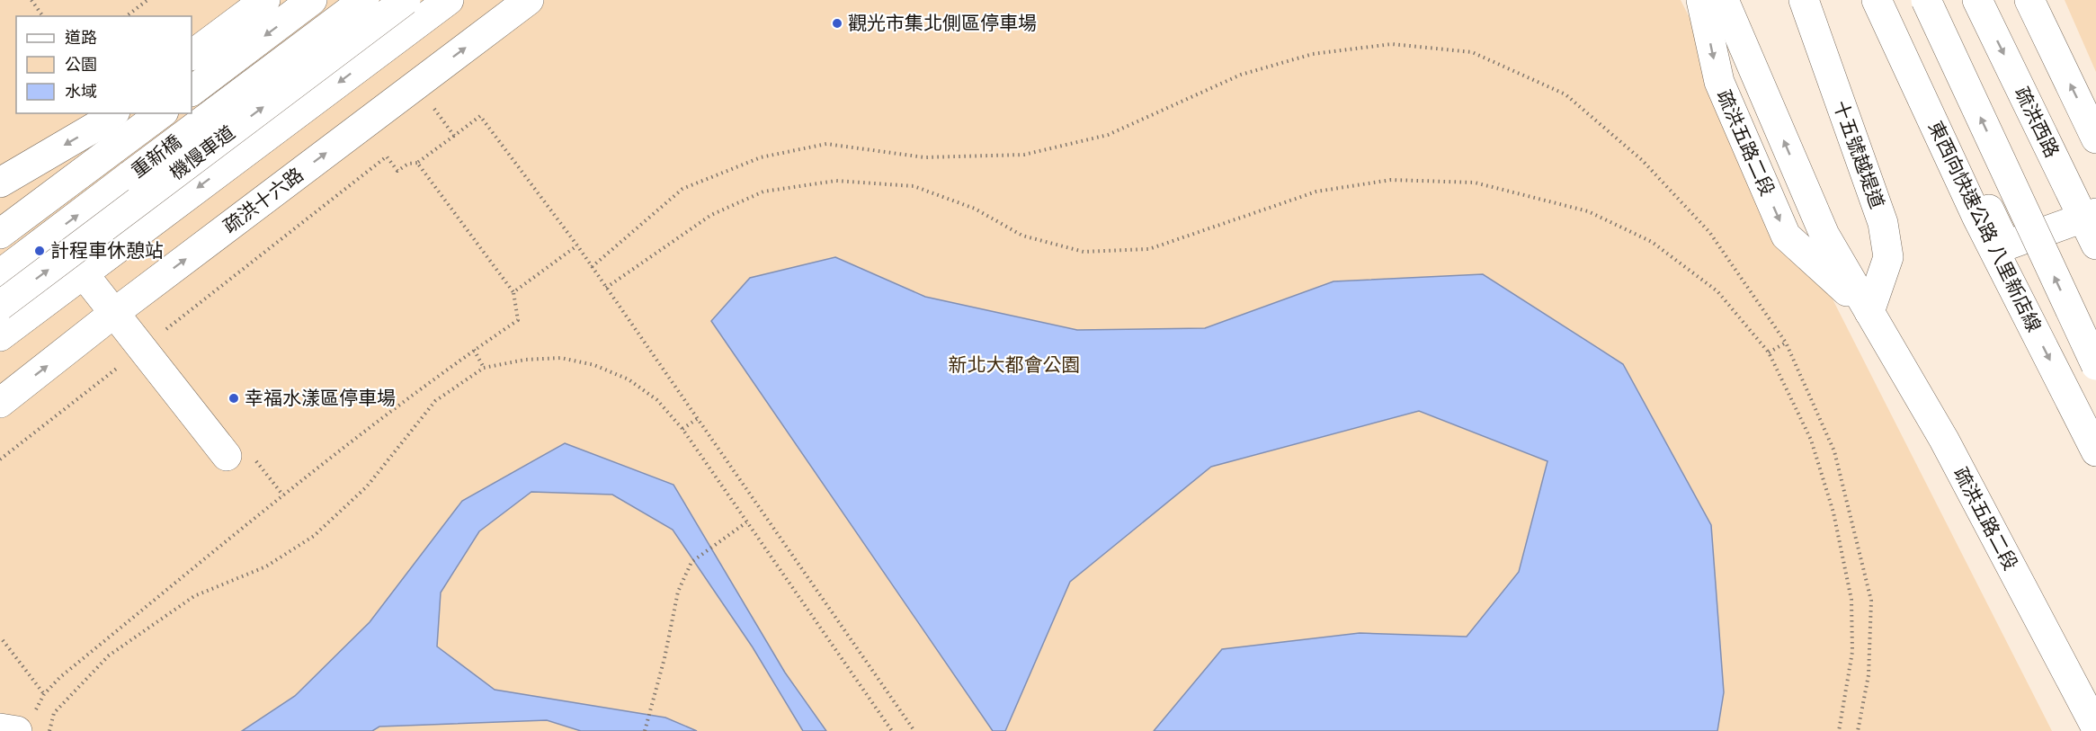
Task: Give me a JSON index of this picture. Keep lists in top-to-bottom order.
{
  "streets": {
    "main road": [
      "疏洪西路",
      "疏洪五路二段",
      "機慢車道",
      "十五號越堤道",
      "重新橋",
      "疏洪十六路",
      "東西向快速公路 八里新店線"
    ]
  },
  "crossings": [
    ["疏洪五路二段", "十五號越堤道"]
  ],
  "parks": ["新北大都會公園"],
  "places": ["觀光市集北側區停車場", "計程車休憩站", "幸福水漾區停車場"],
  "legend": ["道路", "公園", "水域"]
}
